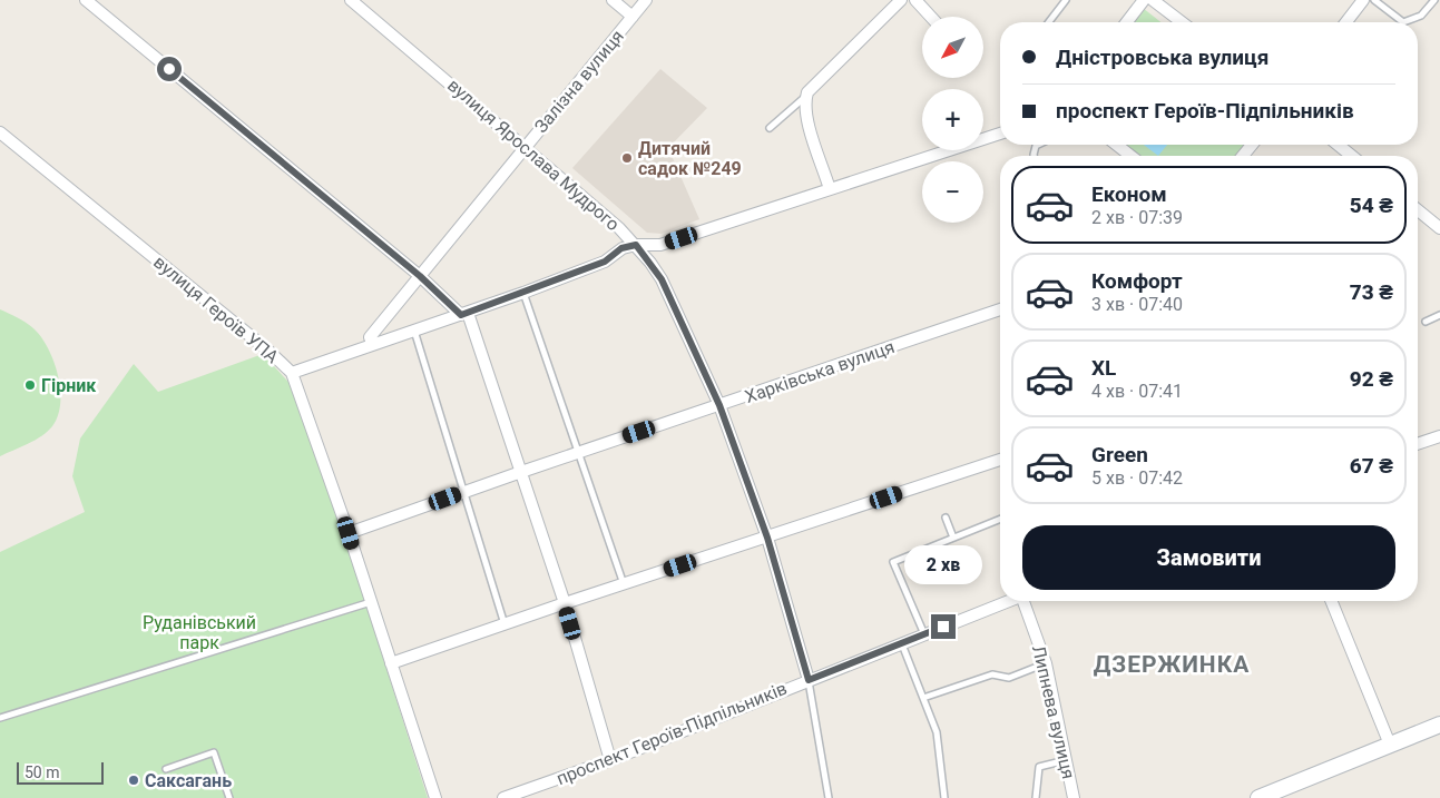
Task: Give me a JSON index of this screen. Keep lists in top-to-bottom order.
{
  "streets": {
    "street": [
      "Залізна вулиця",
      "вулиця Ярослава Мудрого",
      "вулиця Героїв УПА",
      "Харківська вулиця",
      "Липнева вулиця",
      "проспект Героїв-Підпільників"
    ]
  },
  "crossings": [
    ["Залізна вулиця", "вулиця Ярослава Мудрого"],
    ["вулиця Ярослава Мудрого", "Харківська вулиця"],
    ["вулиця Ярослава Мудрого", "проспект Героїв-Підпільників"],
    ["вулиця Героїв УПА", "Харківська вулиця"]
  ],
  "districts": ["ДЗЕРЖИНКА"],
  "parks": ["Руданівський парк"],
  "places": ["Дитячий садок №249", "Гірник", "Саксагань"],
  "scale_bar": "50 m",
  "north": "bottom left",
  "page": {
    "map_buttons": ["+", "−"],
    "banner": ["Дністровська вулиця", "проспект Героїв-Підпільників"],
    "list": [
      {
        "name": "Економ",
        "note": "2 хв · 07:39",
        "value": "54 ₴"
      },
      {
        "name": "Комфорт",
        "note": "3 хв · 07:40",
        "value": "73 ₴"
      },
      {
        "name": "XL",
        "note": "4 хв · 07:41",
        "value": "92 ₴"
      },
      {
        "name": "Green",
        "note": "5 хв · 07:42",
        "value": "67 ₴"
      }
    ],
    "buttons": "Замовити",
    "bubble": "2 хв",
    "scale": "50 m"
  }
}
